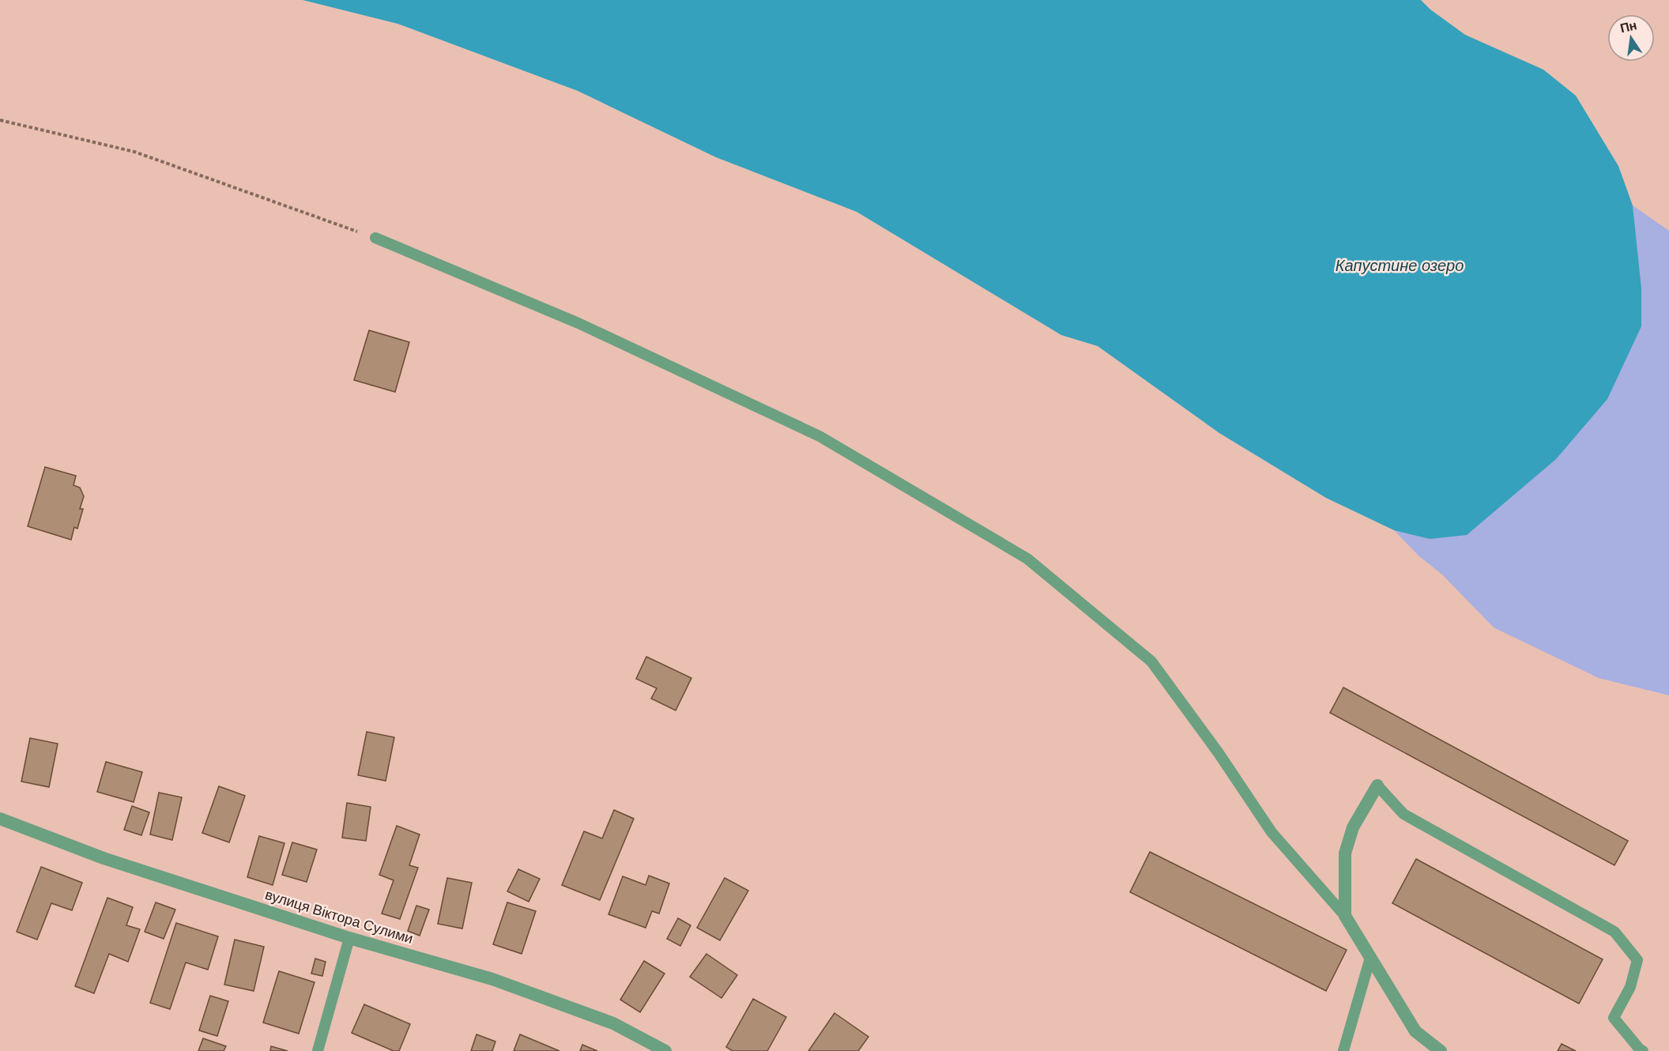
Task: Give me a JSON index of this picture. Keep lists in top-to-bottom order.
{
  "streets": {
    "street": ["вулиця Віктора Сулими"]
  },
  "water": ["Капустине озеро"],
  "north": "top"
}
